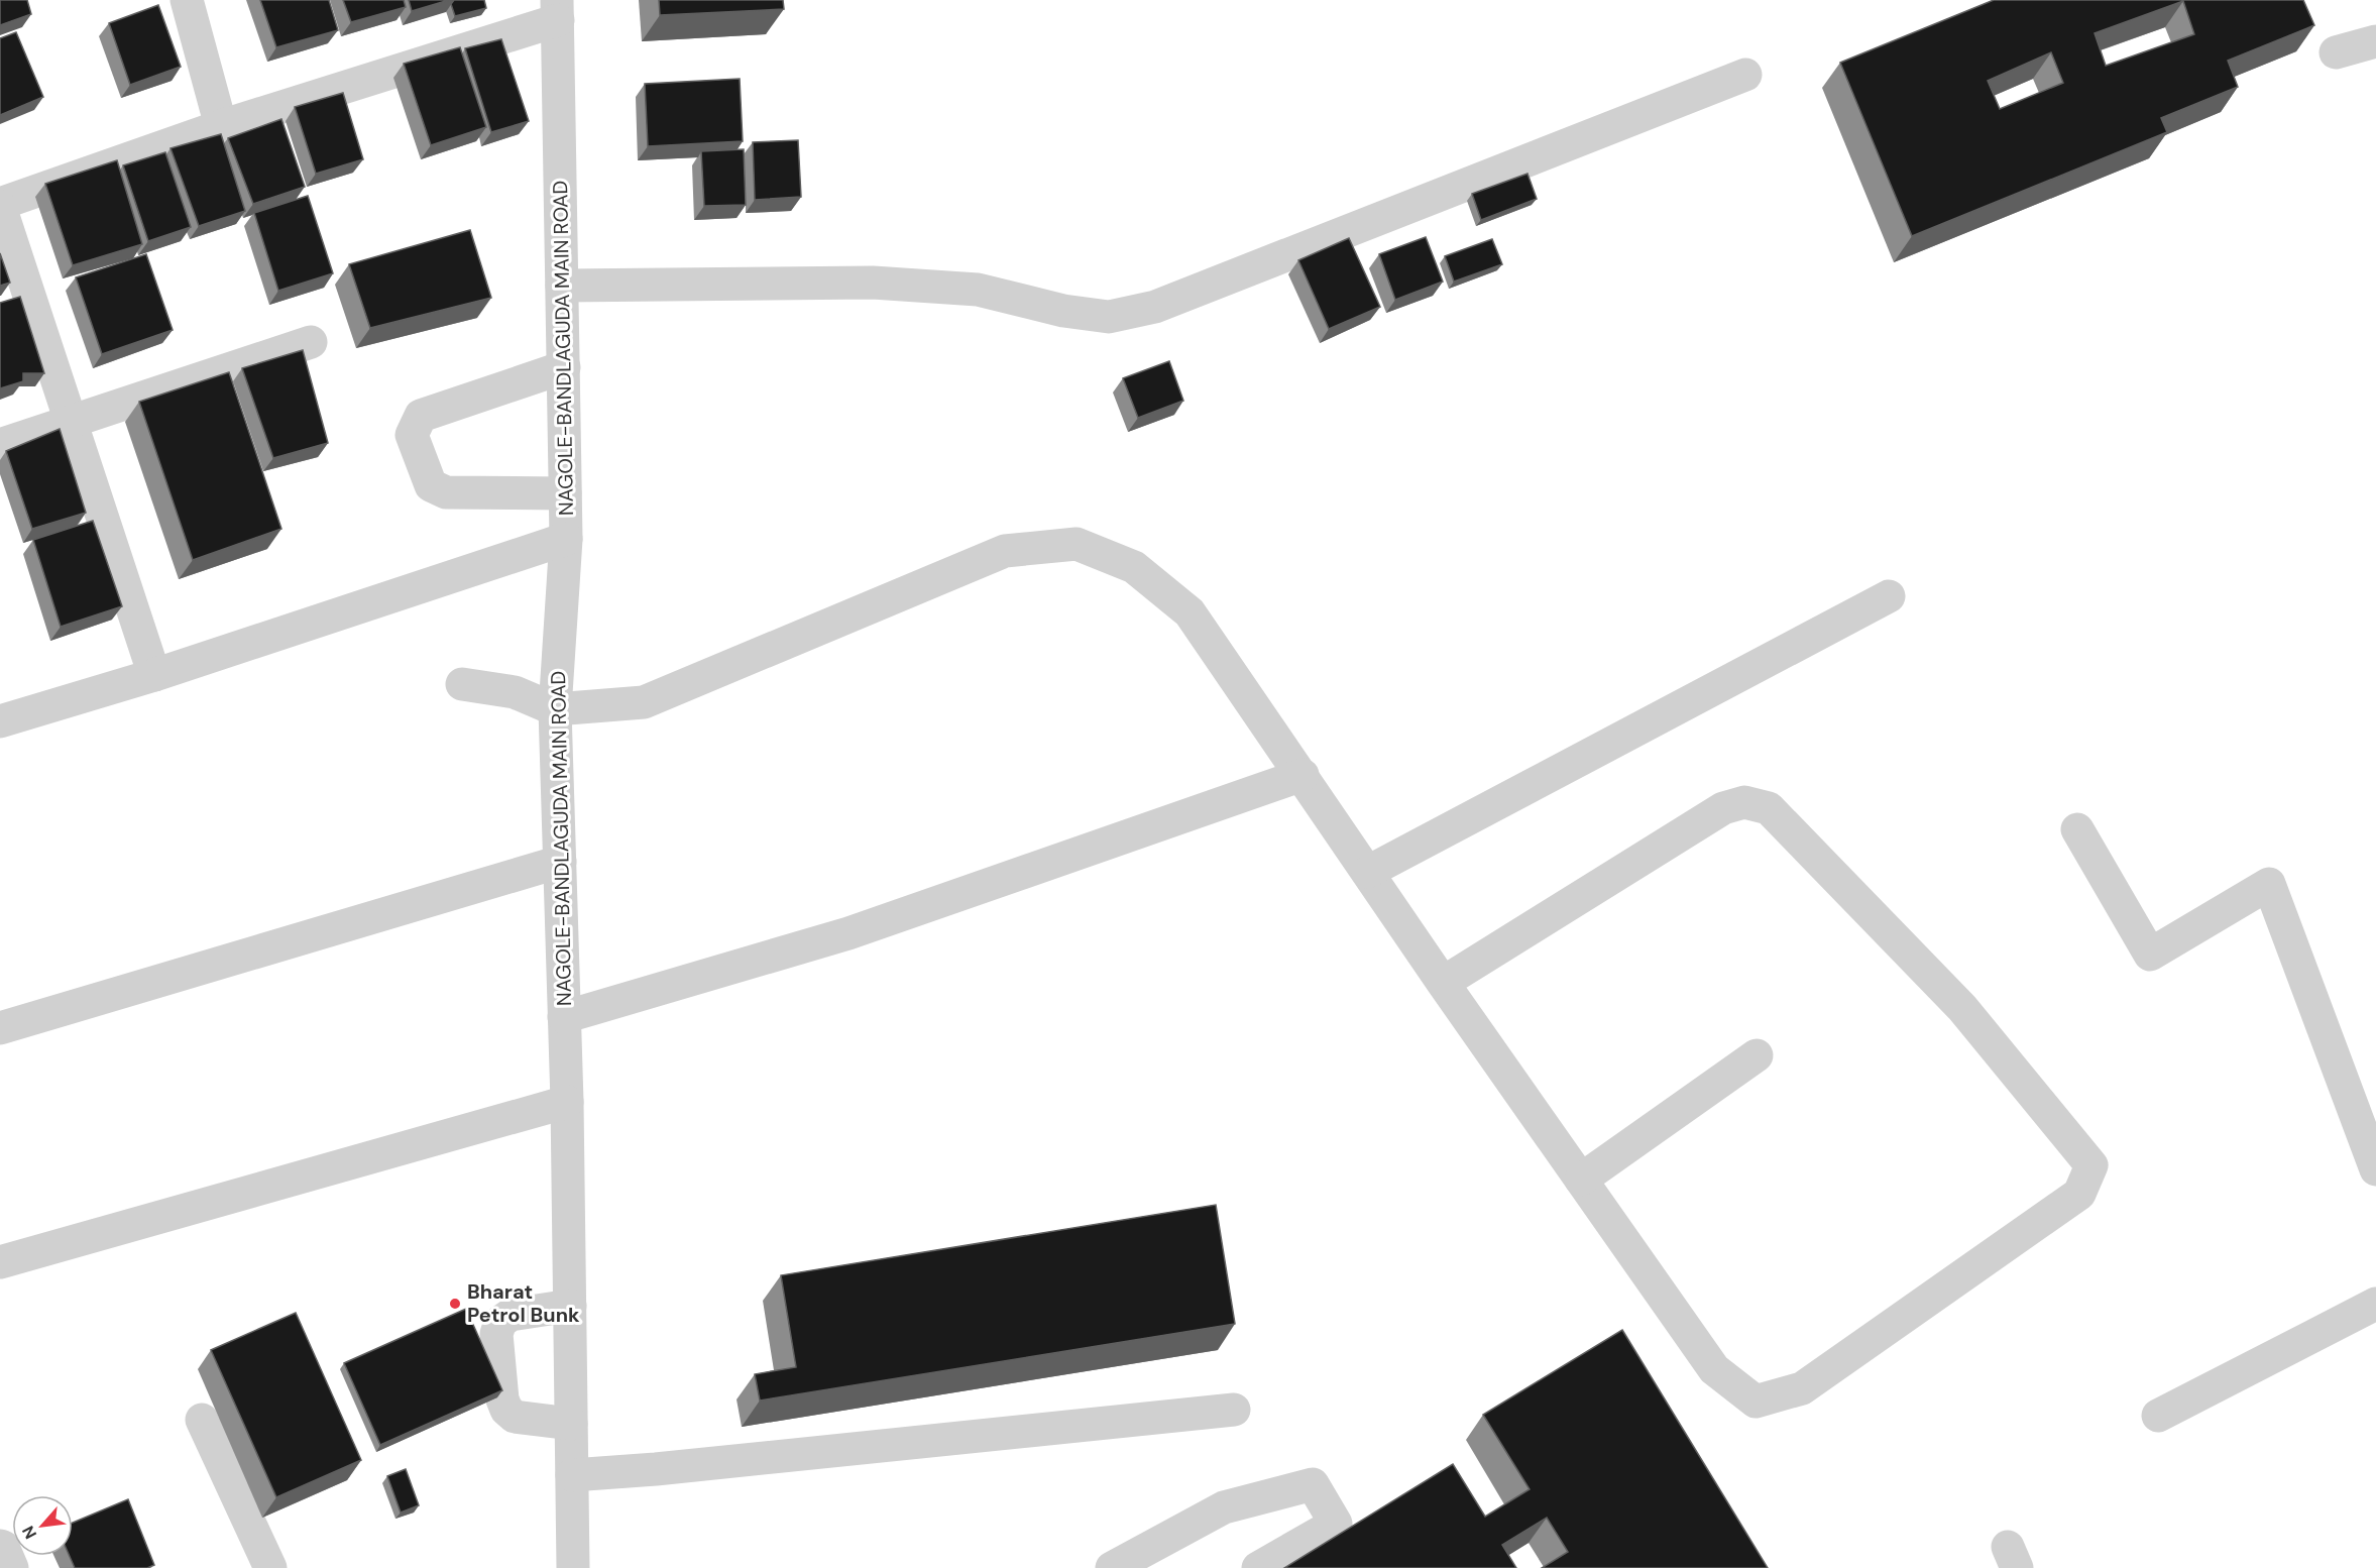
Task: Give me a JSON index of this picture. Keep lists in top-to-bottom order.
{
  "streets": {
    "street": ["NAGOLE-BANDLAGUDA MAIN ROAD"]
  },
  "places": ["Bharat Petrol Bunk"],
  "north": "bottom left"
}
